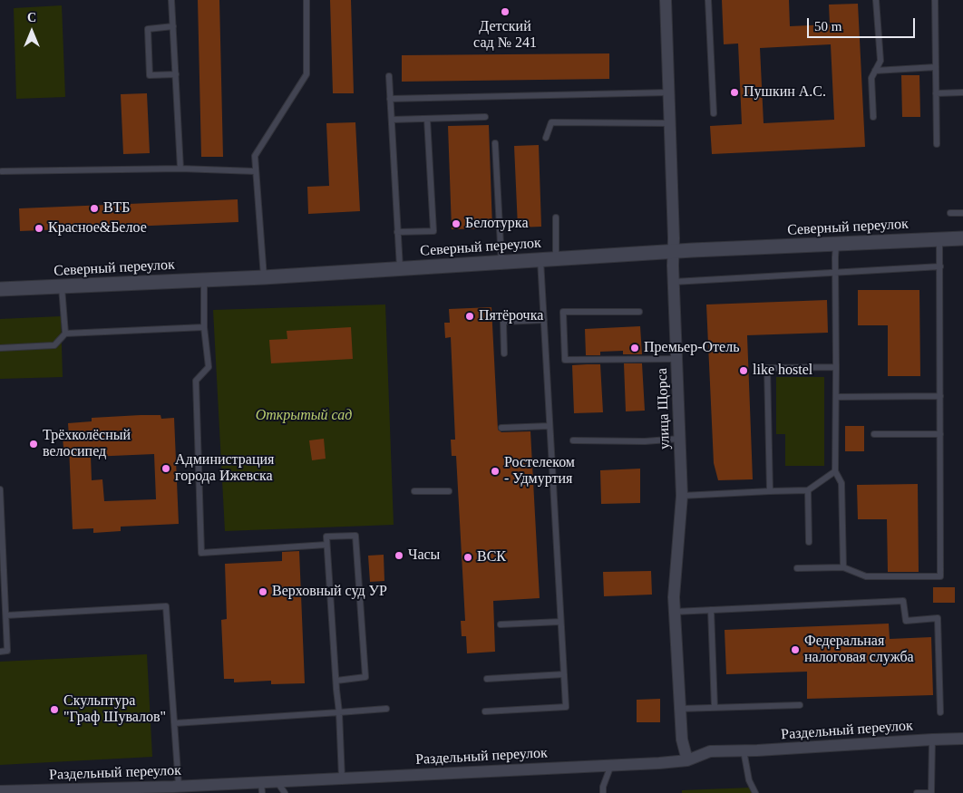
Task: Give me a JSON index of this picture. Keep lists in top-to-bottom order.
{
  "streets": {
    "street": ["Северный переулок", "улица Щорса", "Раздельный переулок"]
  },
  "crossings": [
    ["Северный переулок", "улица Щорса"],
    ["улица Щорса", "Раздельный переулок"]
  ],
  "parks": ["Открытый сад"],
  "places": [
    "Детский сад № 241",
    "Пушкин А.С.",
    "ВТБ",
    "Белотурка",
    "Красное&Белое",
    "Пятёрочка",
    "Премьер-Отель",
    "like hostel",
    "Трёхколёсный велосипед",
    "Администрация города Ижевска",
    "Ростелеком - Удмуртия",
    "Часы",
    "ВСК",
    "Верховный суд УР",
    "Федеральная налоговая служба",
    "Скульптура \"Граф Шувалов\""
  ],
  "scale_bar": "50 m",
  "north": "top"
}
